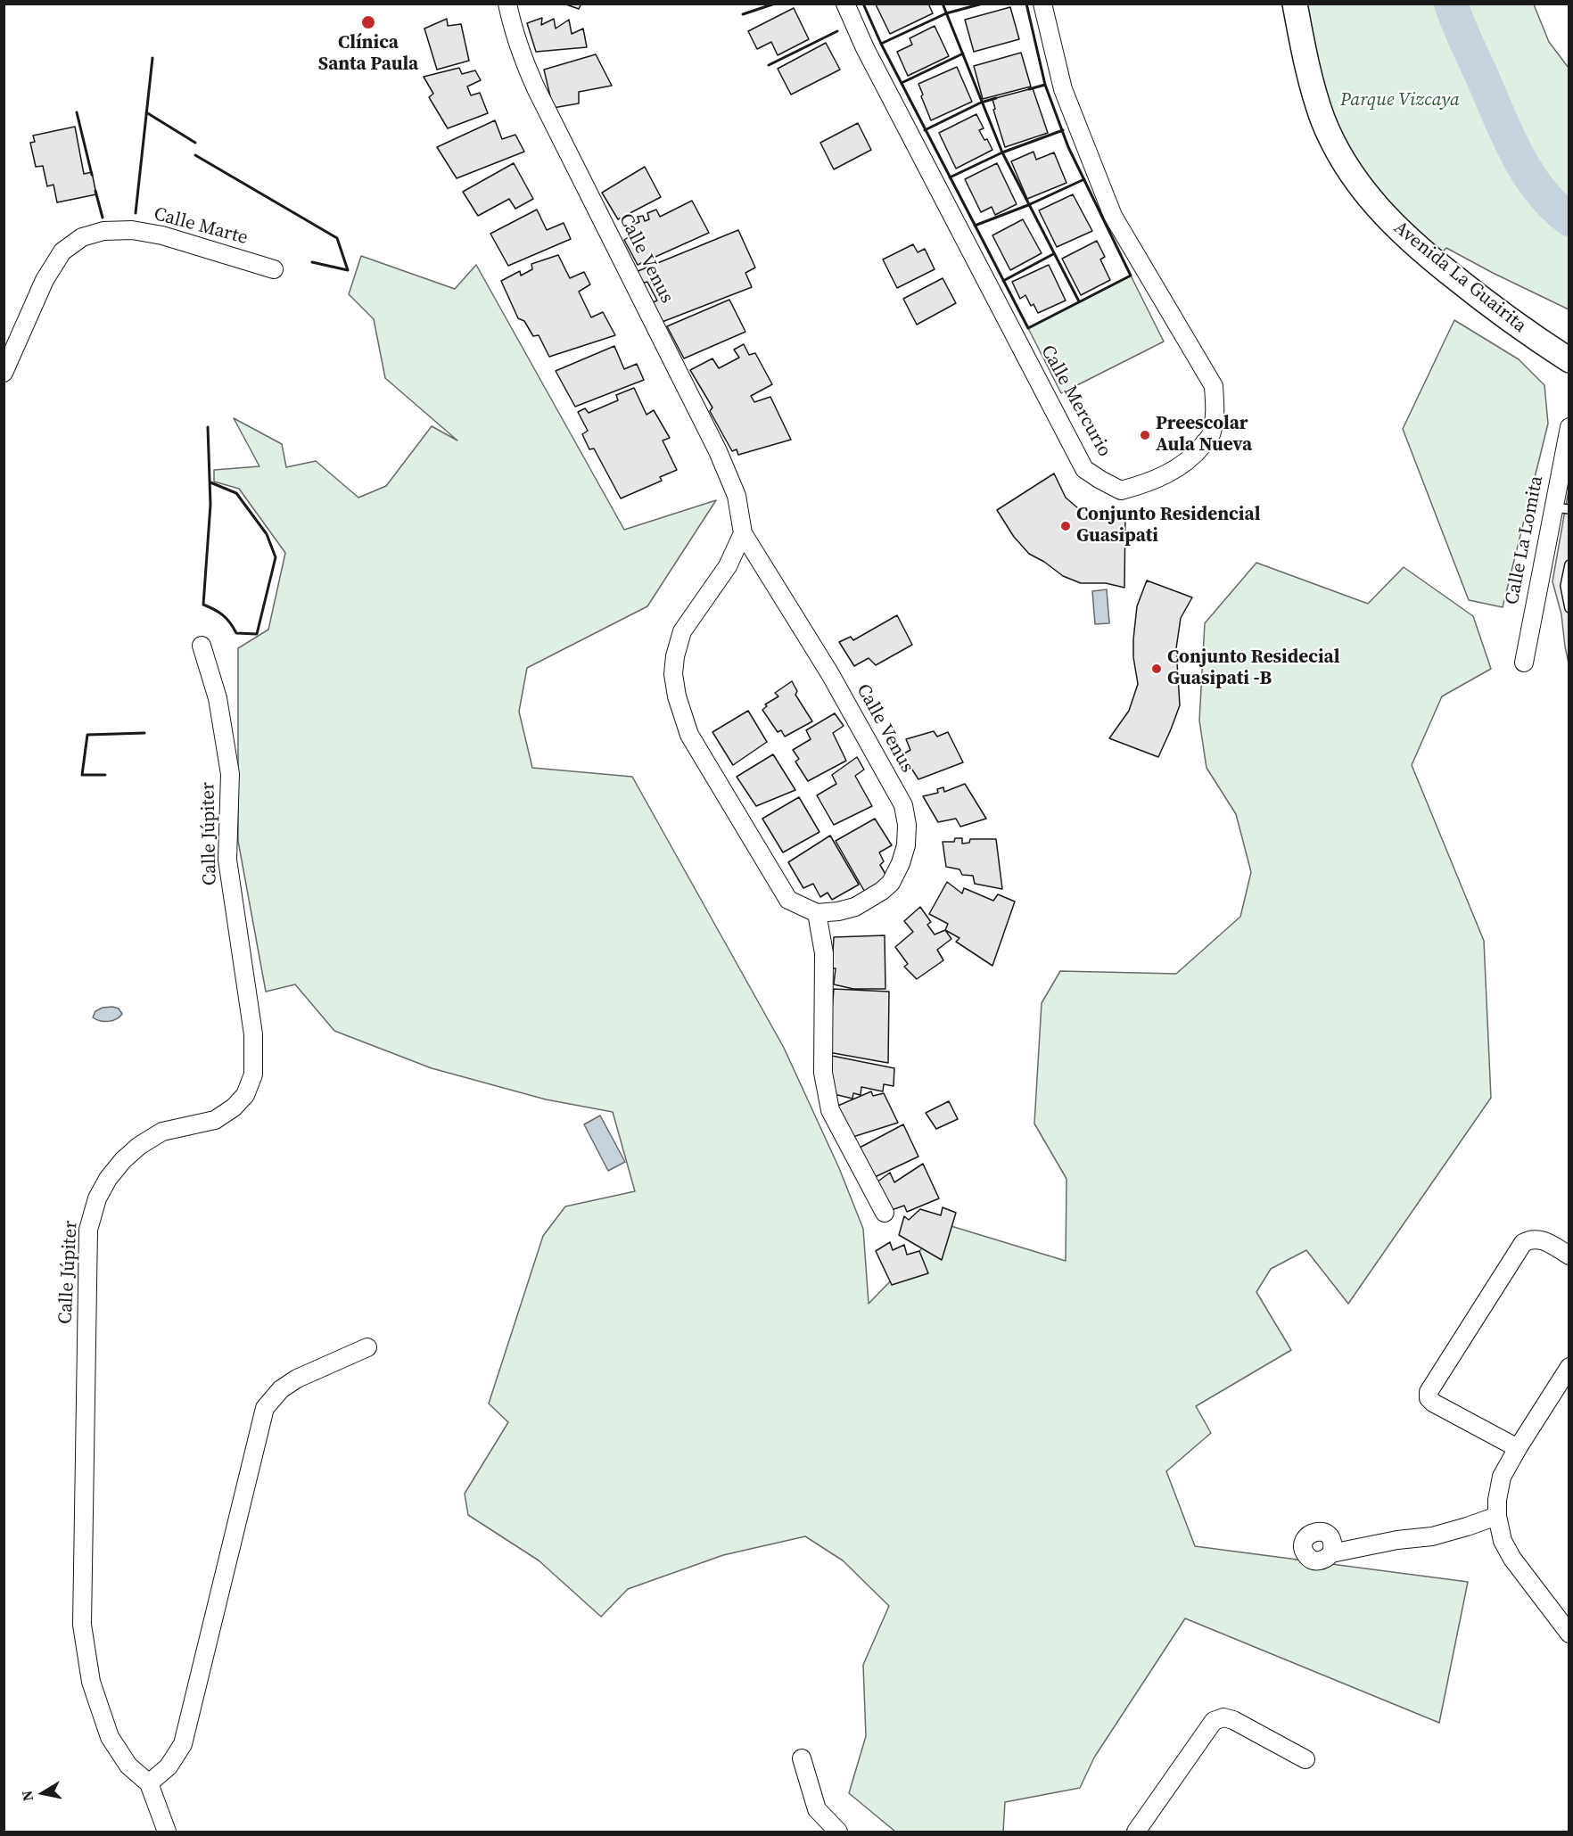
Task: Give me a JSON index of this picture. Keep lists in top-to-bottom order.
{
  "streets": {
    "street": [
      "Calle Marte",
      "Calle Venus",
      "Avenida La Guairita",
      "Calle Mercurio",
      "Calle La Lomita",
      "Calle Júpiter"
    ]
  },
  "parks": ["Parque Vizcaya"],
  "places": [
    "Clínica Santa Paula",
    "Preescolar Aula Nueva",
    "Conjunto Residencial Guasipati",
    "Conjunto Residecial Guasipati -B"
  ],
  "north": "left"
}
